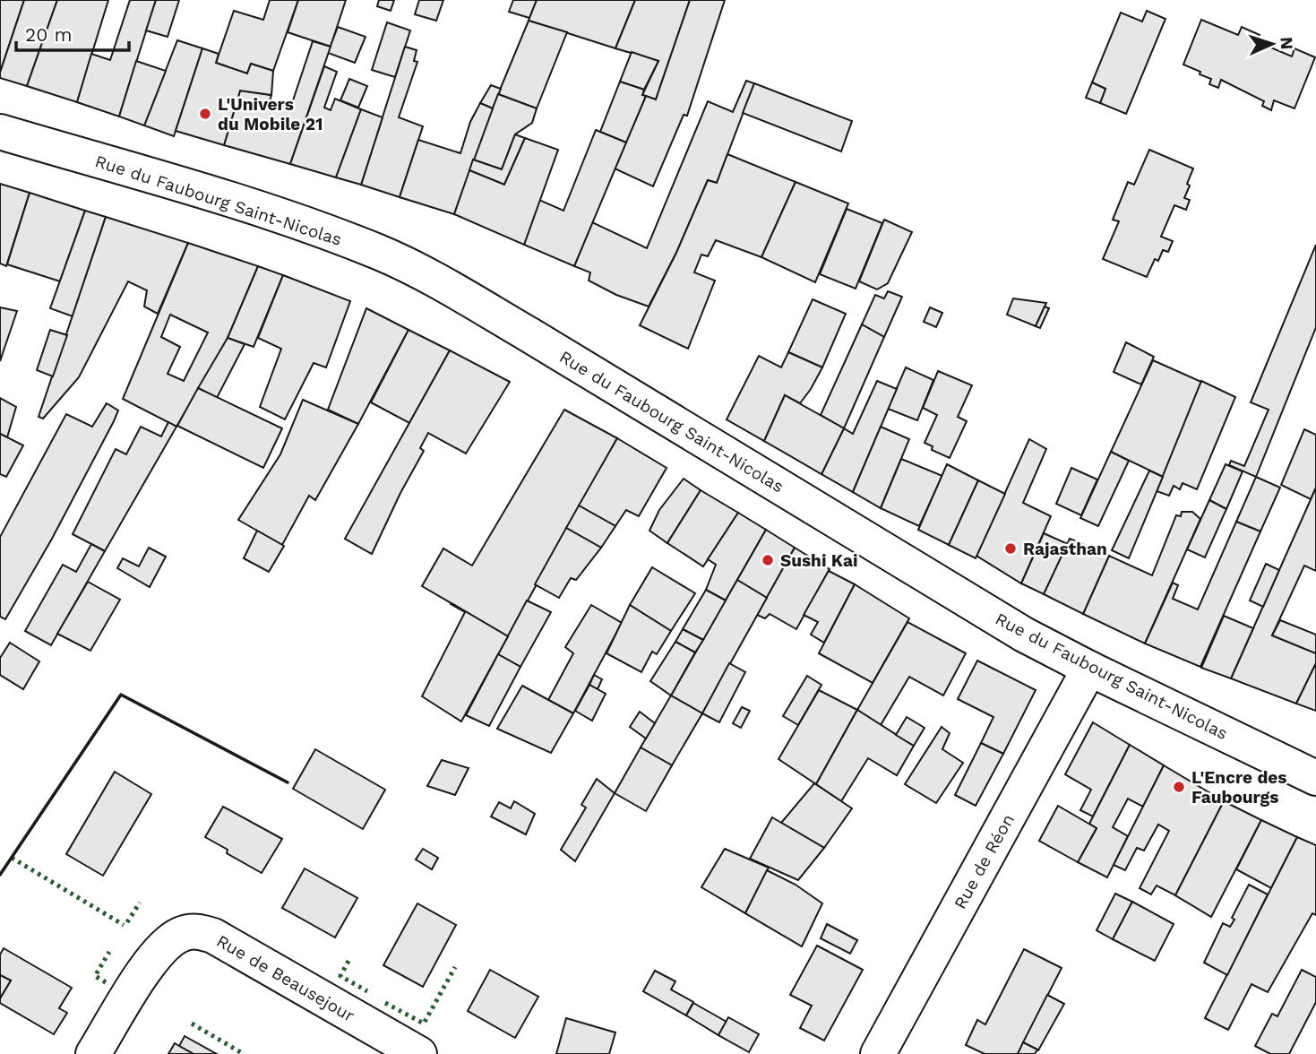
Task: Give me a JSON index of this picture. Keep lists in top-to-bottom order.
{
  "streets": {
    "main road": ["Rue du Faubourg Saint-Nicolas", "Rue de Réon", "Rue de Beausejour"]
  },
  "crossings": [
    ["Rue du Faubourg Saint-Nicolas", "Rue de Réon"]
  ],
  "places": [
    "L'Univers du Mobile 21",
    "Rajasthan",
    "Sushi Kai",
    "L'Encre des Faubourgs"
  ],
  "scale_bar": "20 m",
  "north": "right"
}
